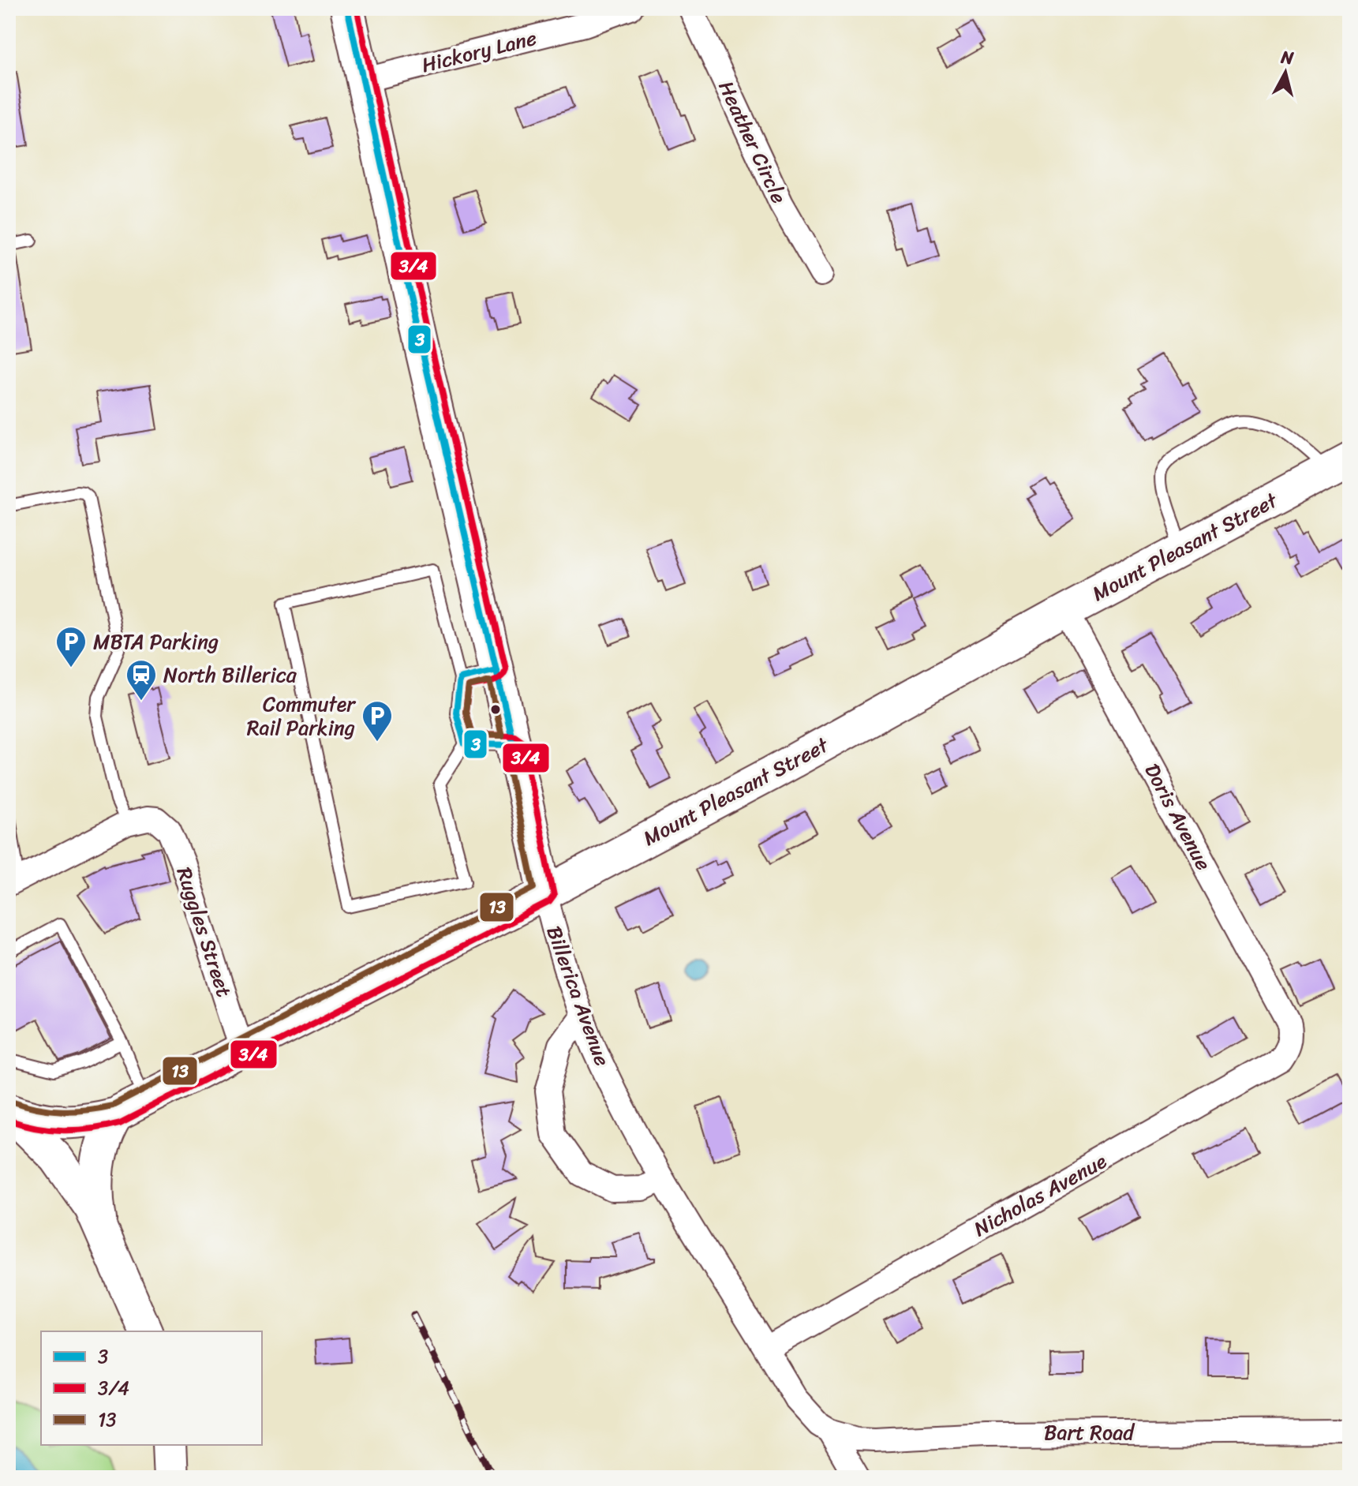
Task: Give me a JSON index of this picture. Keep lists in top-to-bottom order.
{
  "streets": {
    "main road": ["Mount Pleasant Street", "Billerica Avenue"],
    "street": [
      "Hickory Lane",
      "Heather Circle",
      "Doris Avenue",
      "Ruggles Street",
      "Nicholas Avenue",
      "Bart Road"
    ]
  },
  "crossings": [
    ["Hickory Lane", "Billerica Avenue"],
    ["Mount Pleasant Street", "Doris Avenue"],
    ["Mount Pleasant Street", "Ruggles Street"],
    ["Mount Pleasant Street", "Billerica Avenue"],
    ["Doris Avenue", "Nicholas Avenue"],
    ["Billerica Avenue", "Nicholas Avenue"],
    ["Billerica Avenue", "Bart Road"]
  ],
  "places": {
    "parking": ["MBTA Parking", "Commuter Rail Parking"],
    "station": ["North Billerica"]
  },
  "lines": ["transit line 3", "transit line 3/4", "transit line 13"],
  "legend": ["3", "3/4", "13"],
  "north": "top"
}
